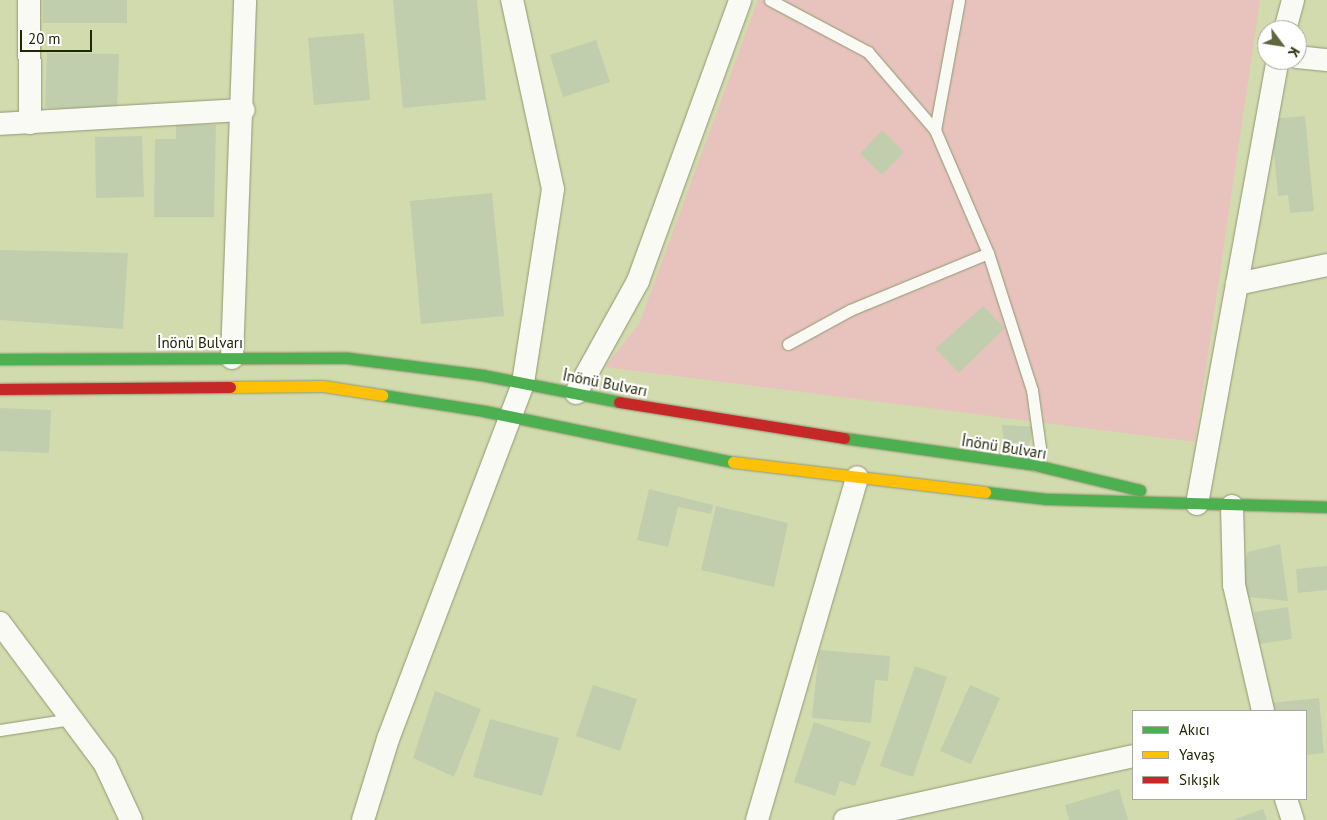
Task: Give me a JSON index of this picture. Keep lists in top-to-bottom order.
{
  "streets": {
    "main road": ["İnönü Bulvarı"]
  },
  "legend": ["Akıcı", "Yavaş", "Sıkışık"],
  "scale_bar": "20 m",
  "north": "bottom right"
}
